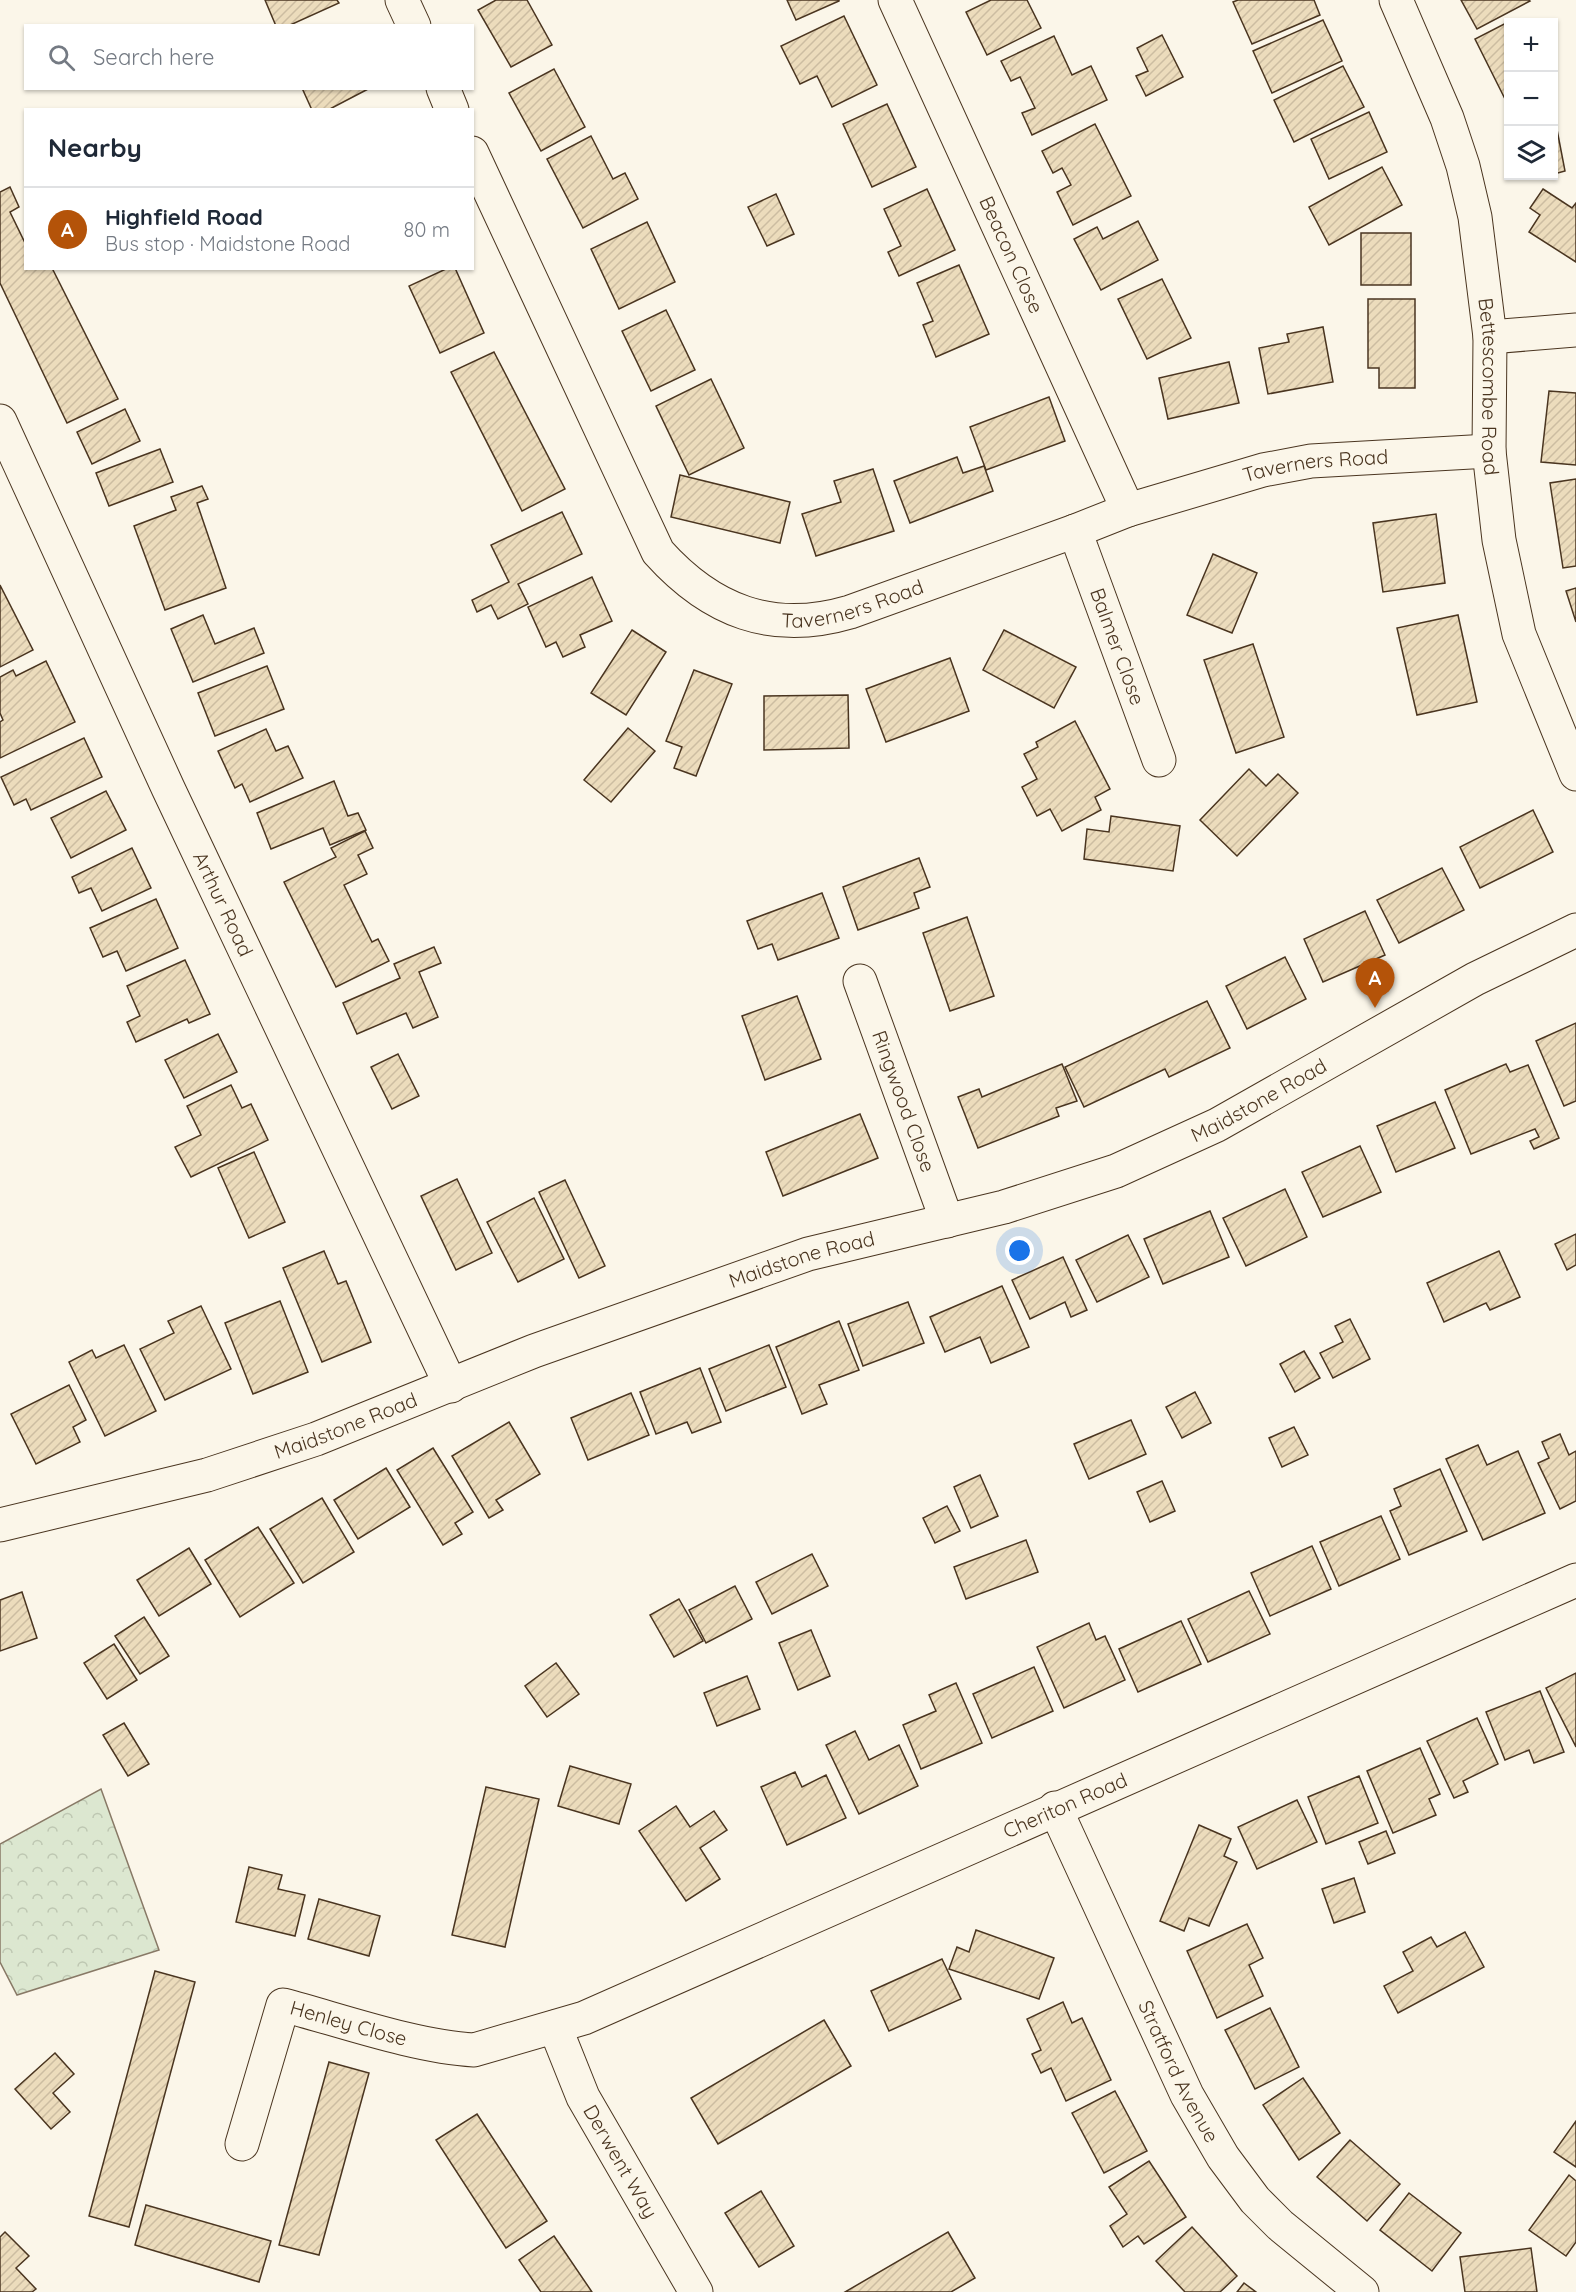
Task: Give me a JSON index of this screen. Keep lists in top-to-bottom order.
{
  "streets": {
    "street": [
      "Beacon Close",
      "Bettescombe Road",
      "Taverners Road",
      "Balmer Close",
      "Arthur Road",
      "Ringwood Close",
      "Maidstone Road",
      "Cheriton Road",
      "Henley Close",
      "Stratford Avenue",
      "Derwent Way"
    ]
  },
  "crossings": [
    ["Beacon Close", "Taverners Road"],
    ["Bettescombe Road", "Taverners Road"],
    ["Taverners Road", "Balmer Close"],
    ["Arthur Road", "Maidstone Road"],
    ["Ringwood Close", "Maidstone Road"],
    ["Cheriton Road", "Henley Close"],
    ["Cheriton Road", "Stratford Avenue"],
    ["Cheriton Road", "Derwent Way"],
    ["Henley Close", "Derwent Way"]
  ],
  "page": {
    "map_buttons": ["+", "−"],
    "search": "Search here",
    "heading": "Nearby",
    "list": [
      {
        "mark": "A",
        "name": "Highfield Road",
        "note": "Bus stop · Maidstone Road",
        "value": "80 m"
      }
    ],
    "pins": "A"
  }
}
